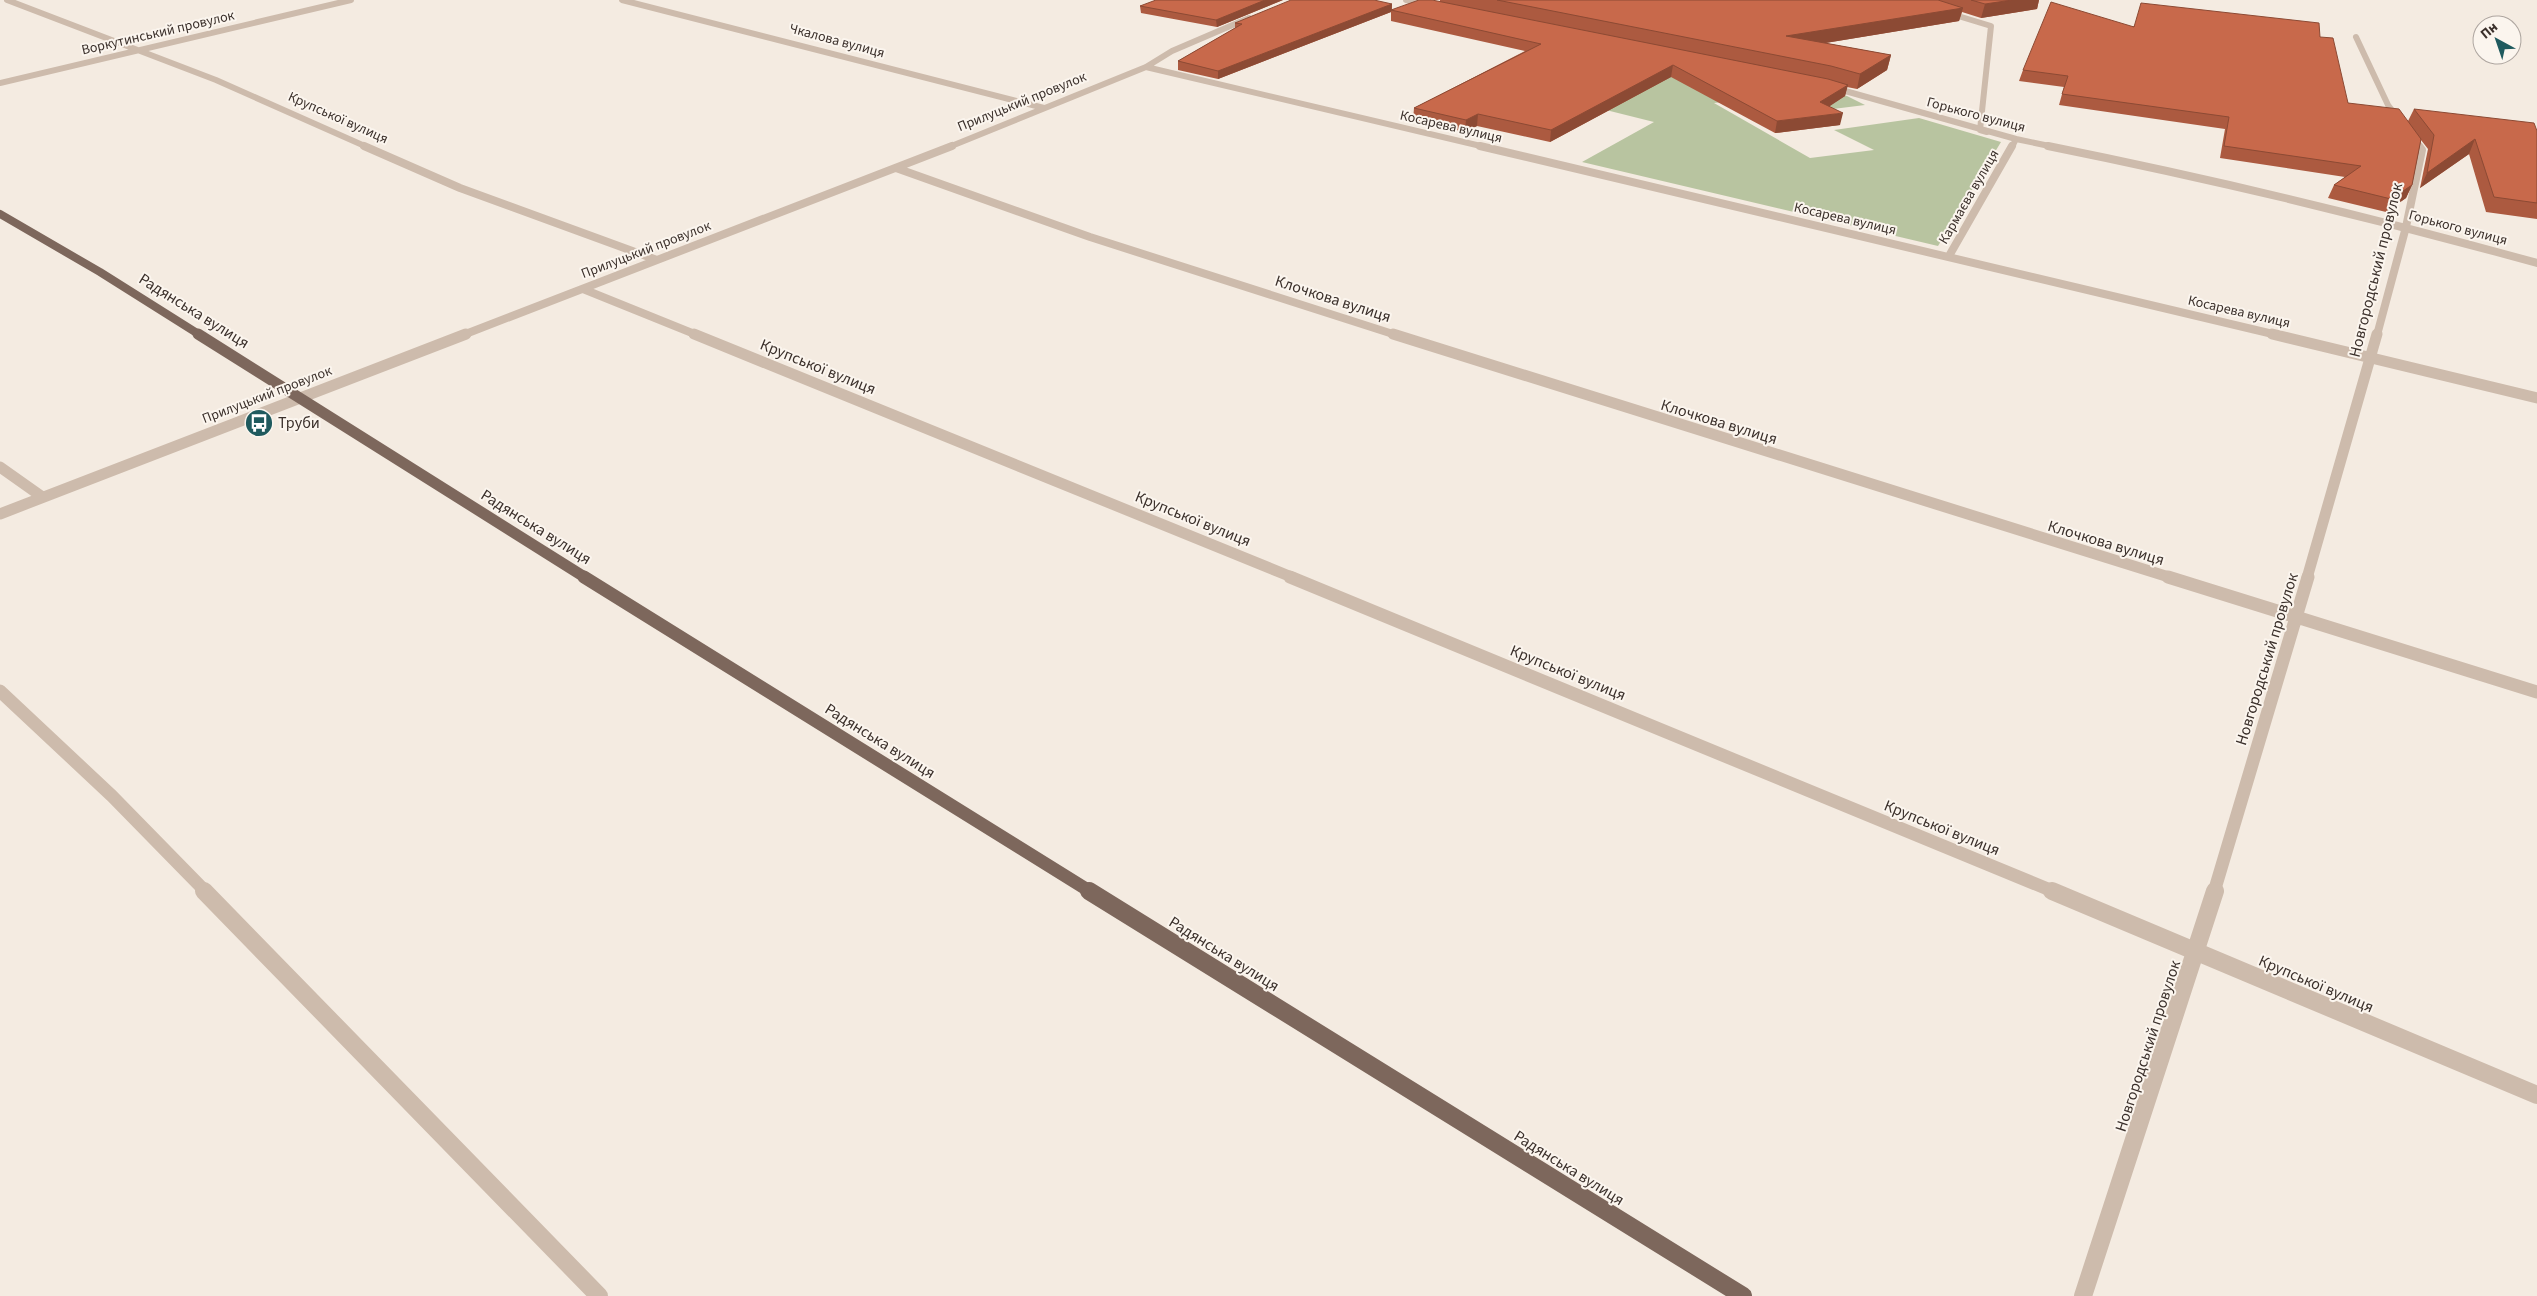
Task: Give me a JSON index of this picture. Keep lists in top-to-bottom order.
{
  "streets": {
    "main road": ["Радянська вулиця"],
    "street": [
      "Воркутинський провулок",
      "Чкалова вулиця",
      "Прилуцький провулок",
      "Горького вулиця",
      "Крупської вулиця",
      "Косарева вулиця",
      "Кармаєва вулиця",
      "Новгородський провулок",
      "Клочкова вулиця"
    ]
  },
  "crossings": [
    ["Воркутинський провулок", "Крупської вулиця"],
    ["Чкалова вулиця", "Прилуцький провулок"],
    ["Прилуцький провулок", "Крупської вулиця"],
    ["Прилуцький провулок", "Косарева вулиця"],
    ["Прилуцький провулок", "Клочкова вулиця"],
    ["Прилуцький провулок", "Радянська вулиця"],
    ["Горького вулиця", "Кармаєва вулиця"],
    ["Горького вулиця", "Новгородський провулок"],
    ["Крупської вулиця", "Новгородський провулок"],
    ["Косарева вулиця", "Кармаєва вулиця"],
    ["Косарева вулиця", "Новгородський провулок"],
    ["Новгородський провулок", "Клочкова вулиця"]
  ],
  "places": {
    "bus stop": ["Труби"]
  },
  "north": "top left"
}
